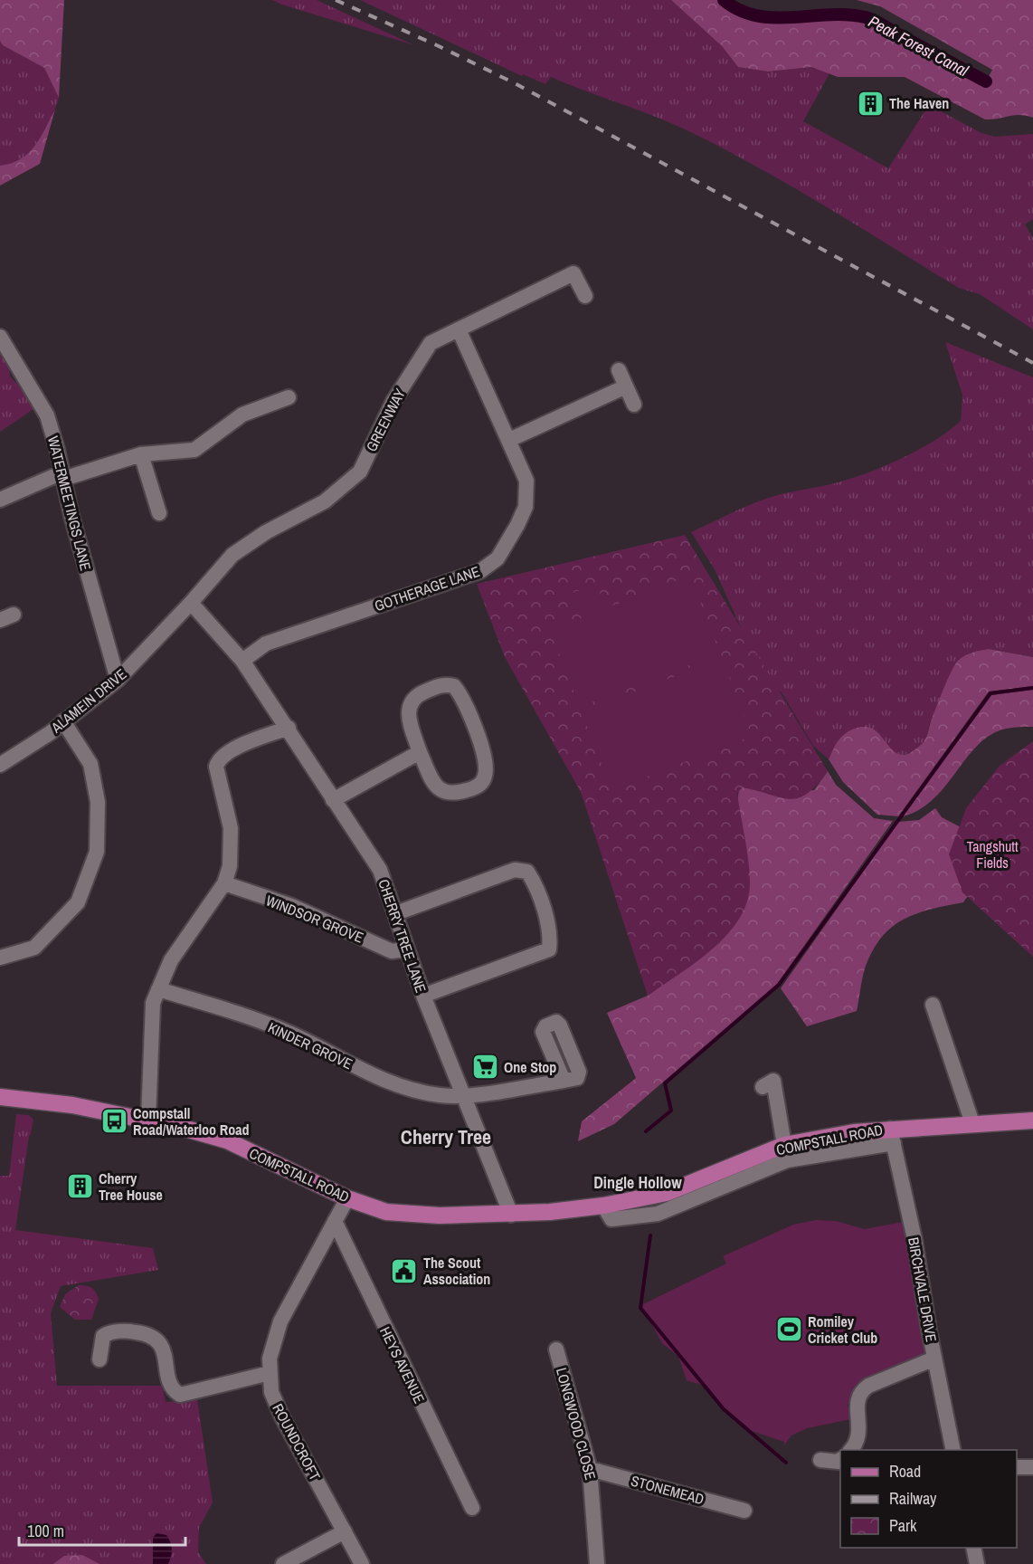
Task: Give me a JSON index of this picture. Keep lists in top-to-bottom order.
{
  "streets": {
    "main road": ["COMPSTALL ROAD"],
    "street": [
      "GREENWAY",
      "WATERMEETINGS LANE",
      "GOTHERAGE LANE",
      "ALAMEIN DRIVE",
      "WINDSOR GROVE",
      "CHERRY TREE LANE",
      "KINDER GROVE",
      "BIRCHVALE DRIVE",
      "HEYS AVENUE",
      "LONGWOOD CLOSE",
      "ROUNDCROFT",
      "STONEMEAD"
    ]
  },
  "crossings": [
    ["GREENWAY", "GOTHERAGE LANE"],
    ["GREENWAY", "ALAMEIN DRIVE"],
    ["GREENWAY", "CHERRY TREE LANE"],
    ["WATERMEETINGS LANE", "ALAMEIN DRIVE"],
    ["GOTHERAGE LANE", "CHERRY TREE LANE"],
    ["ALAMEIN DRIVE", "CHERRY TREE LANE"],
    ["WINDSOR GROVE", "CHERRY TREE LANE"],
    ["CHERRY TREE LANE", "KINDER GROVE"],
    ["CHERRY TREE LANE", "COMPSTALL ROAD"],
    ["COMPSTALL ROAD", "BIRCHVALE DRIVE"],
    ["COMPSTALL ROAD", "ROUNDCROFT"],
    ["HEYS AVENUE", "ROUNDCROFT"],
    ["LONGWOOD CLOSE", "STONEMEAD"]
  ],
  "districts": ["Cherry Tree", "Dingle Hollow"],
  "water": ["Peak Forest Canal"],
  "parks": ["Tangshutt Fields"],
  "places": {
    "building": ["The Haven", "Cherry Tree House"],
    "supermarket": ["One Stop"],
    "bus stop": ["Compstall Road/Waterloo Road"],
    "public building": ["The Scout Association"],
    "sports": ["Romiley Cricket Club"]
  },
  "legend": ["Road", "Railway", "Park"],
  "scale_bar": "100 m"
}
